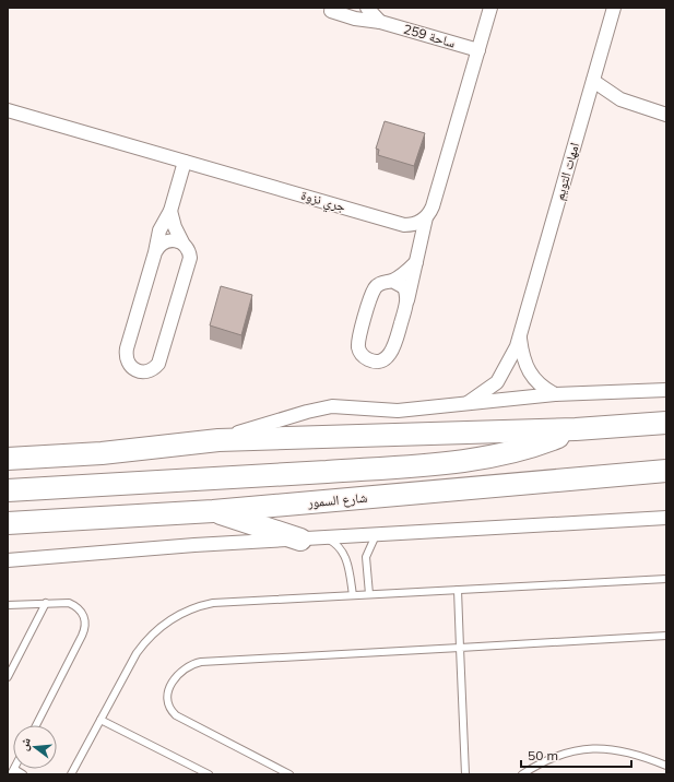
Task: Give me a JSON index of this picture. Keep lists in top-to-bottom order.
{
  "streets": {
    "main road": ["شارع السمور"],
    "street": ["ساحة 259", "امهات التويم", "جري نزوة"]
  },
  "scale_bar": "50 m",
  "north": "left"
}
